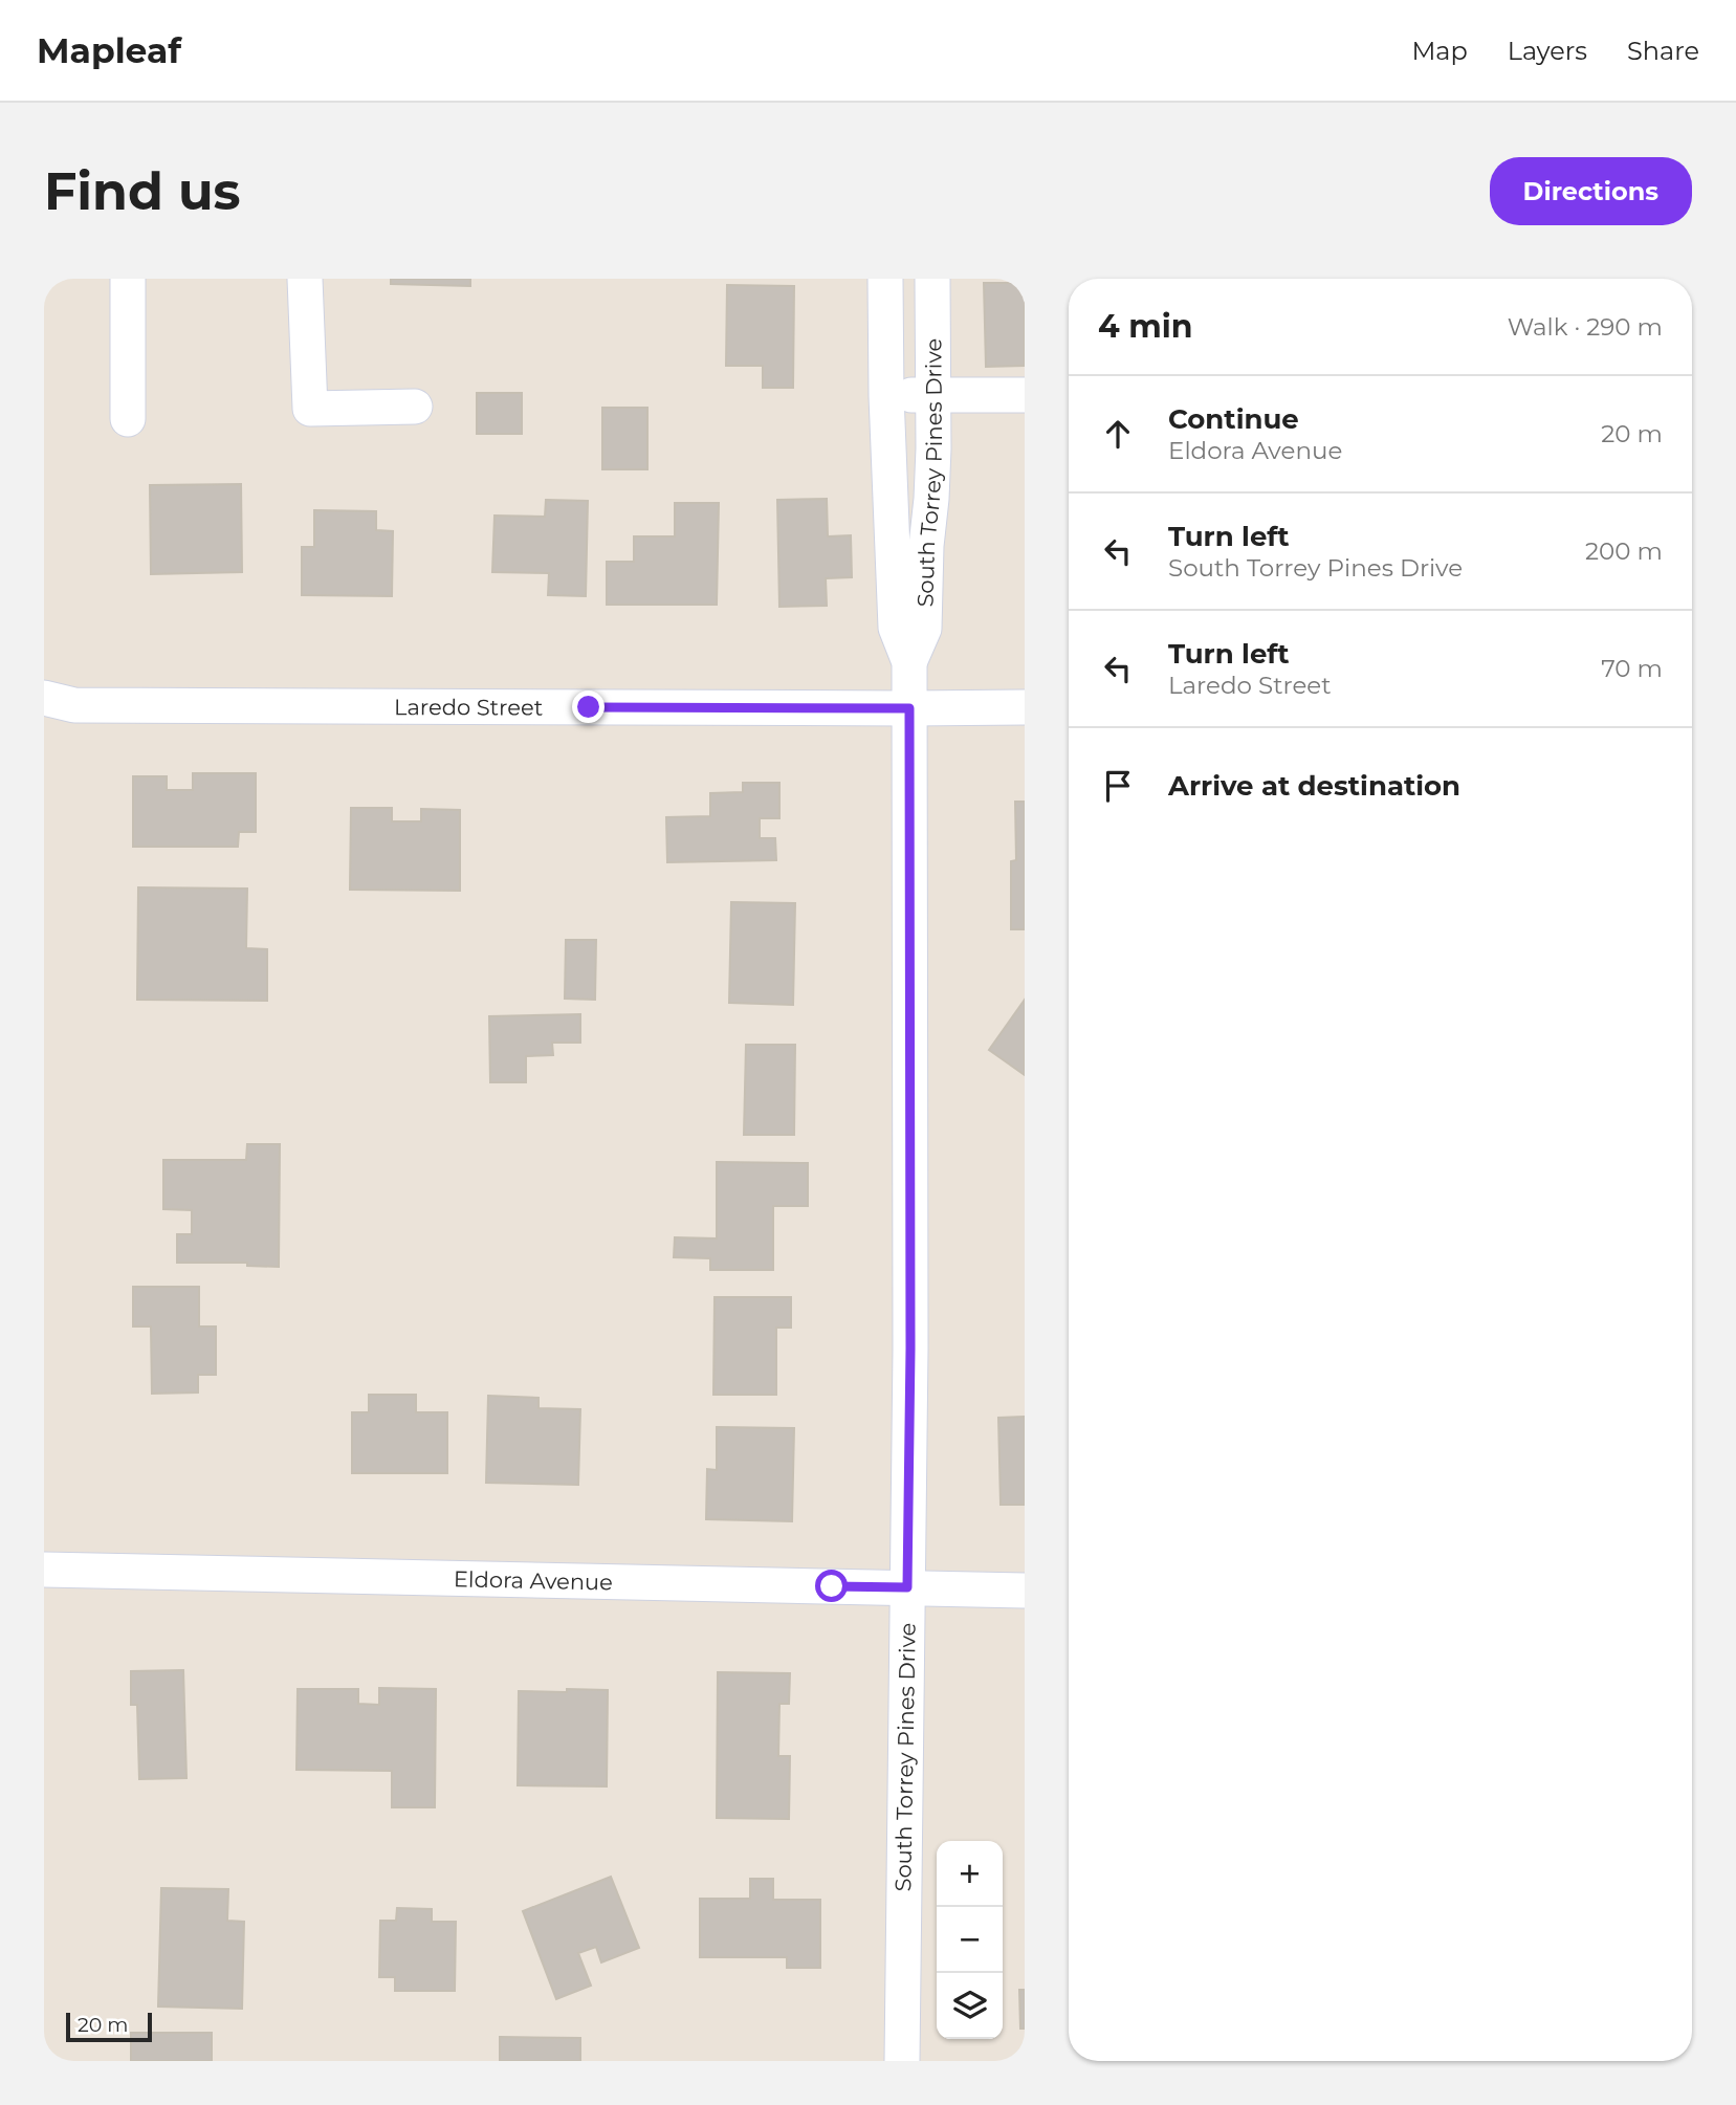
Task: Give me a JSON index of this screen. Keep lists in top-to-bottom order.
{
  "streets": {
    "street": ["South Torrey Pines Drive", "Laredo Street", "Eldora Avenue"]
  },
  "crossings": [
    ["South Torrey Pines Drive", "Laredo Street"],
    ["South Torrey Pines Drive", "Eldora Avenue"]
  ],
  "scale_bar": "20 m",
  "page": {
    "header": "Mapleaf",
    "nav": ["Map", "Layers", "Share"],
    "buttons": "Directions",
    "title": "Find us",
    "heading": ["4 min", "Walk · 290 m"],
    "list": [
      ["Continue", "Eldora Avenue", "20 m"],
      ["Turn left", "South Torrey Pines Drive", "200 m"],
      ["Turn left", "Laredo Street", "70 m"],
      "Arrive at destination"
    ],
    "map_buttons": ["+", "−"],
    "scale": "20 m"
  }
}
